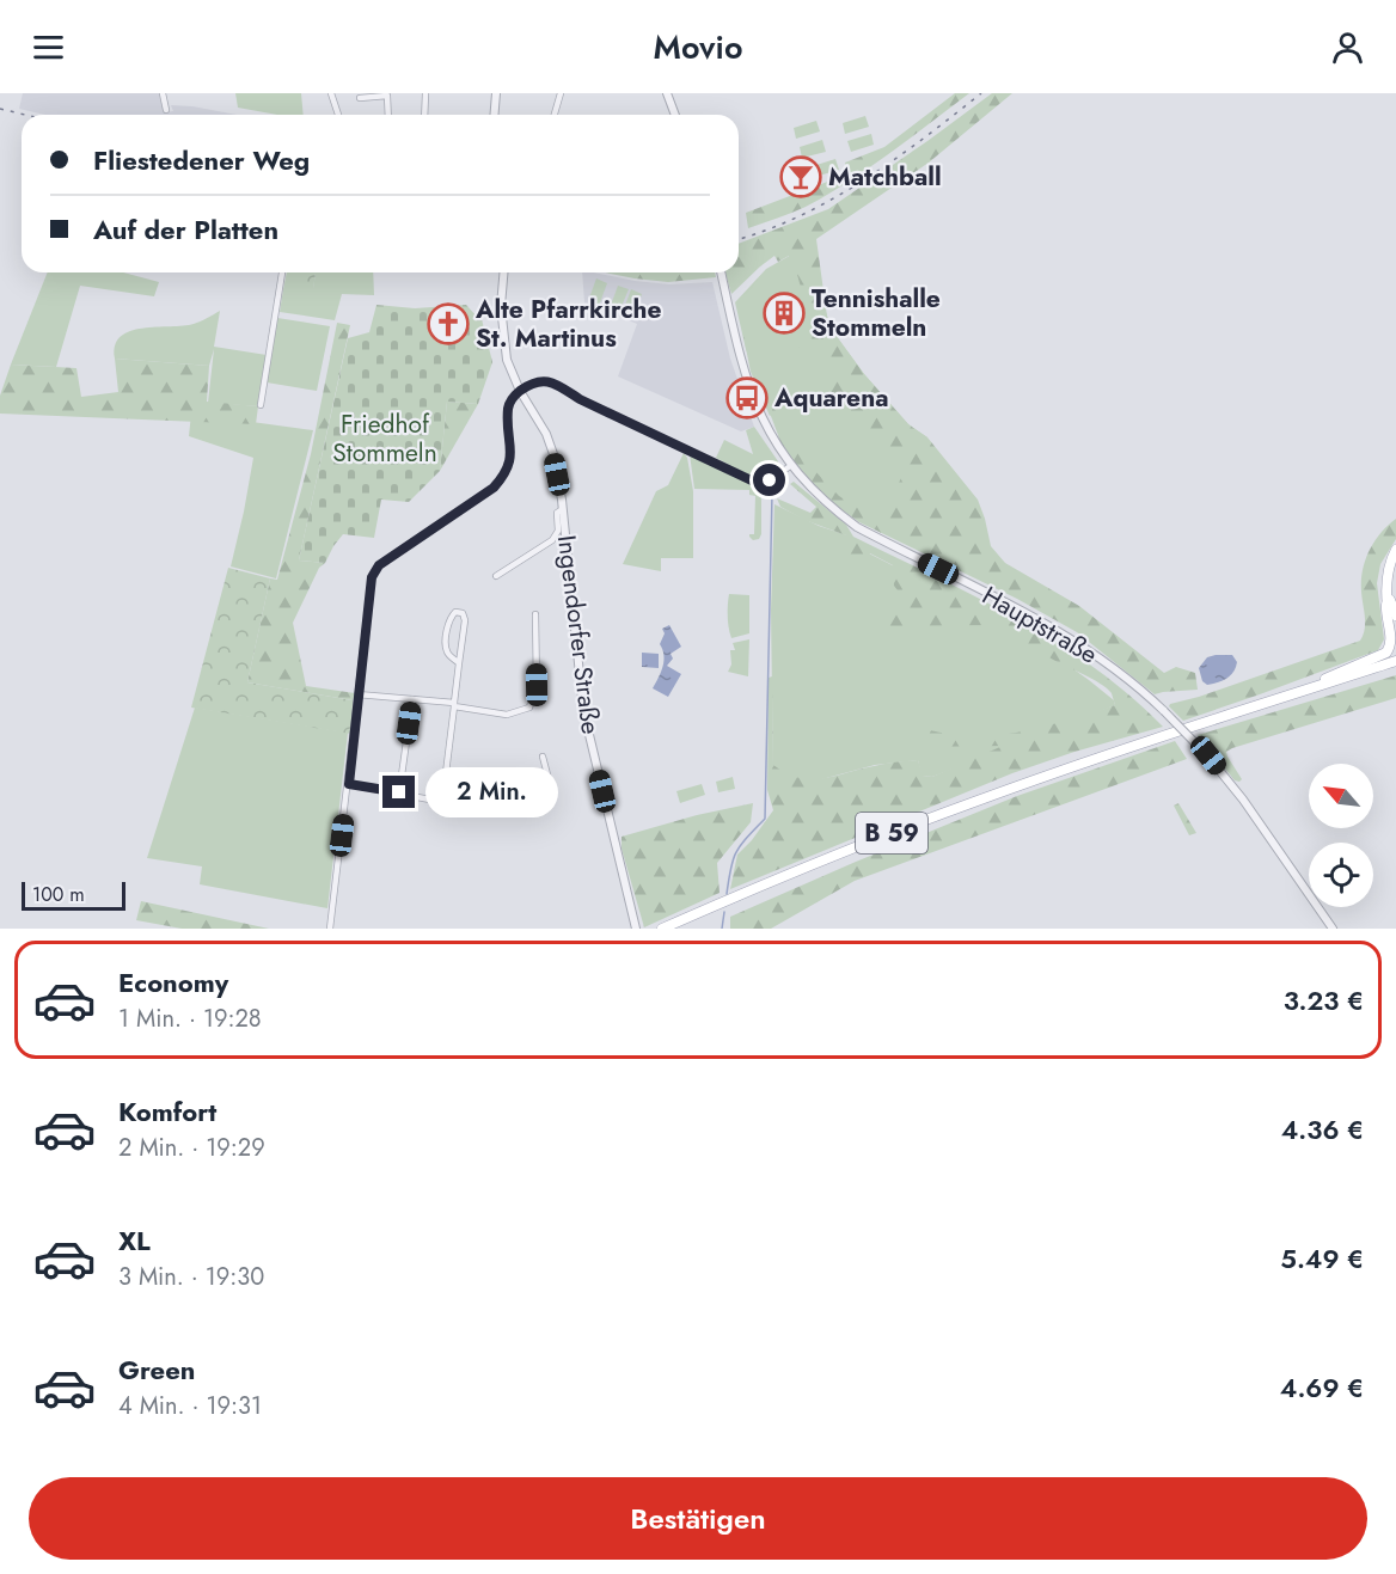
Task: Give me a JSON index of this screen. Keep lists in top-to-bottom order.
{
  "streets": {
    "main road": ["B 59"],
    "street": ["Hauptstraße", "Ingendorfer Straße"]
  },
  "parks": ["Friedhof Stommeln"],
  "places": {
    "bar": ["Matchball"],
    "building": ["Tennishalle Stommeln"],
    "church": ["Alte Pfarrkirche St. Martinus"],
    "bus stop": ["Aquarena"]
  },
  "scale_bar": "100 m",
  "north": "top left",
  "page": {
    "header": "Movio",
    "banner": ["Fliestedener Weg", "Auf der Platten"],
    "bubble": "2 Min.",
    "scale": "100 m",
    "list": [
      {
        "name": "Economy",
        "note": "1 Min. · 19:28",
        "value": "3.23 €"
      },
      {
        "name": "Komfort",
        "note": "2 Min. · 19:29",
        "value": "4.36 €"
      },
      {
        "name": "XL",
        "note": "3 Min. · 19:30",
        "value": "5.49 €"
      },
      {
        "name": "Green",
        "note": "4 Min. · 19:31",
        "value": "4.69 €"
      }
    ],
    "buttons": "Bestätigen"
  }
}
